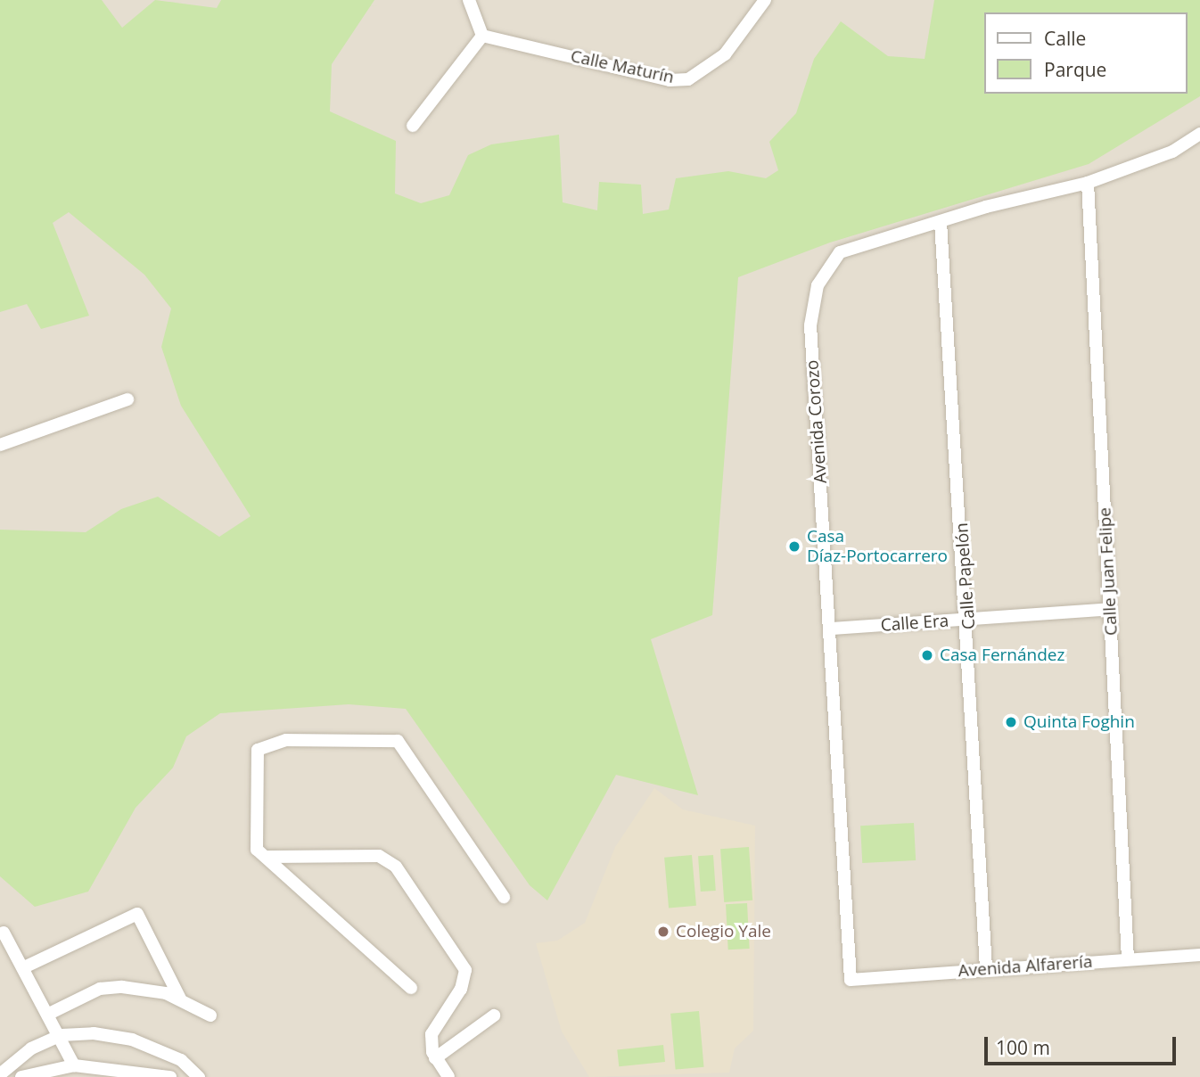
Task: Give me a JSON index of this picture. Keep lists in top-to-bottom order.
{
  "streets": {
    "street": [
      "Calle Maturín",
      "Avenida Corozo",
      "Calle Juan Felipe",
      "Calle Papelón",
      "Calle Era",
      "Avenida Alfarería"
    ]
  },
  "crossings": [
    ["Avenida Corozo", "Calle Juan Felipe"],
    ["Avenida Corozo", "Calle Papelón"],
    ["Avenida Corozo", "Calle Era"],
    ["Avenida Corozo", "Avenida Alfarería"],
    ["Calle Juan Felipe", "Calle Era"],
    ["Calle Juan Felipe", "Avenida Alfarería"],
    ["Calle Papelón", "Calle Era"],
    ["Calle Papelón", "Avenida Alfarería"]
  ],
  "places": [
    "Casa Díaz-Portocarrero",
    "Casa Fernández",
    "Quinta Foghin",
    "Colegio Yale"
  ],
  "legend": ["Calle", "Parque"],
  "scale_bar": "100 m"
}
